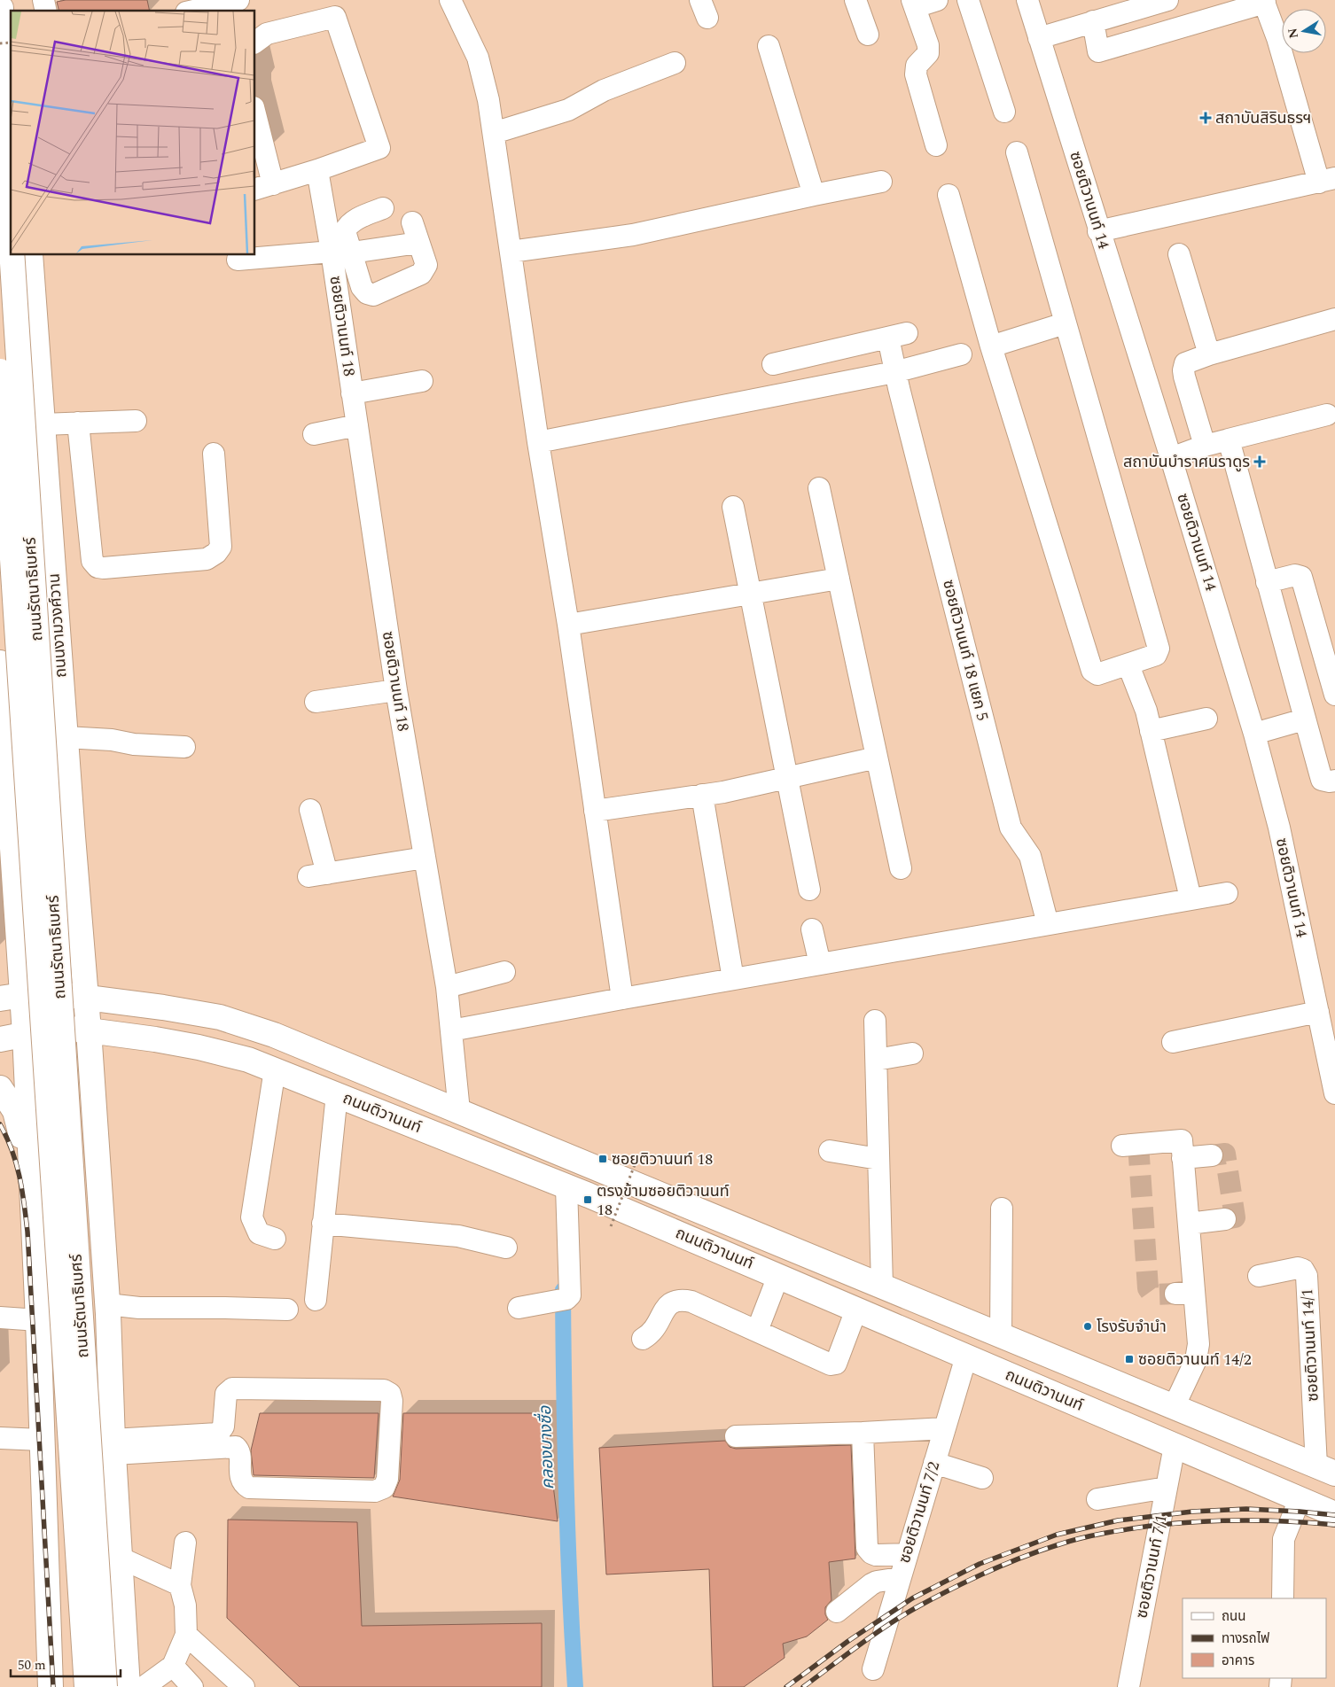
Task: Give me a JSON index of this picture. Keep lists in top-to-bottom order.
{
  "streets": {
    "main road": ["ถนนรัตนาธิเบศร์", "ถนนงามวงศ์วาน", "ถนนติวานนท์"],
    "street": [
      "ซอยติวานนท์ 14",
      "ซอยติวานนท์ 18",
      "ซอยติวานนท์ 18 แยก 5",
      "ซอยติวานนท์ 14/1",
      "ซอยติวานนท์ 7/2",
      "ซอยติวานนท์ 7/1"
    ]
  },
  "crossings": [
    ["ซอยติวานนท์ 18", "ถนนติวานนท์"],
    ["ถนนรัตนาธิเบศร์", "ถนนงามวงศ์วาน"],
    ["ถนนรัตนาธิเบศร์", "ถนนติวานนท์"],
    ["ถนนงามวงศ์วาน", "ถนนติวานนท์"],
    ["ถนนติวานนท์", "ซอยติวานนท์ 14/1"],
    ["ถนนติวานนท์", "ซอยติวานนท์ 7/2"],
    ["ถนนติวานนท์", "ซอยติวานนท์ 7/1"]
  ],
  "water": ["คลองบางซื่อ"],
  "places": {
    "health": ["สถาบันสิรินธรฯ", "สถาบันบำราศนราดูร"],
    "transit": ["ซอยติวานนท์ 18", "ตรงข้ามซอยติวานนท์ 18", "ซอยติวานนท์ 14/2"],
    "other": ["โรงรับจำนำ"]
  },
  "legend": ["ถนน", "ทางรถไฟ", "อาคาร"],
  "scale_bar": "50 m",
  "north": "left"
}
